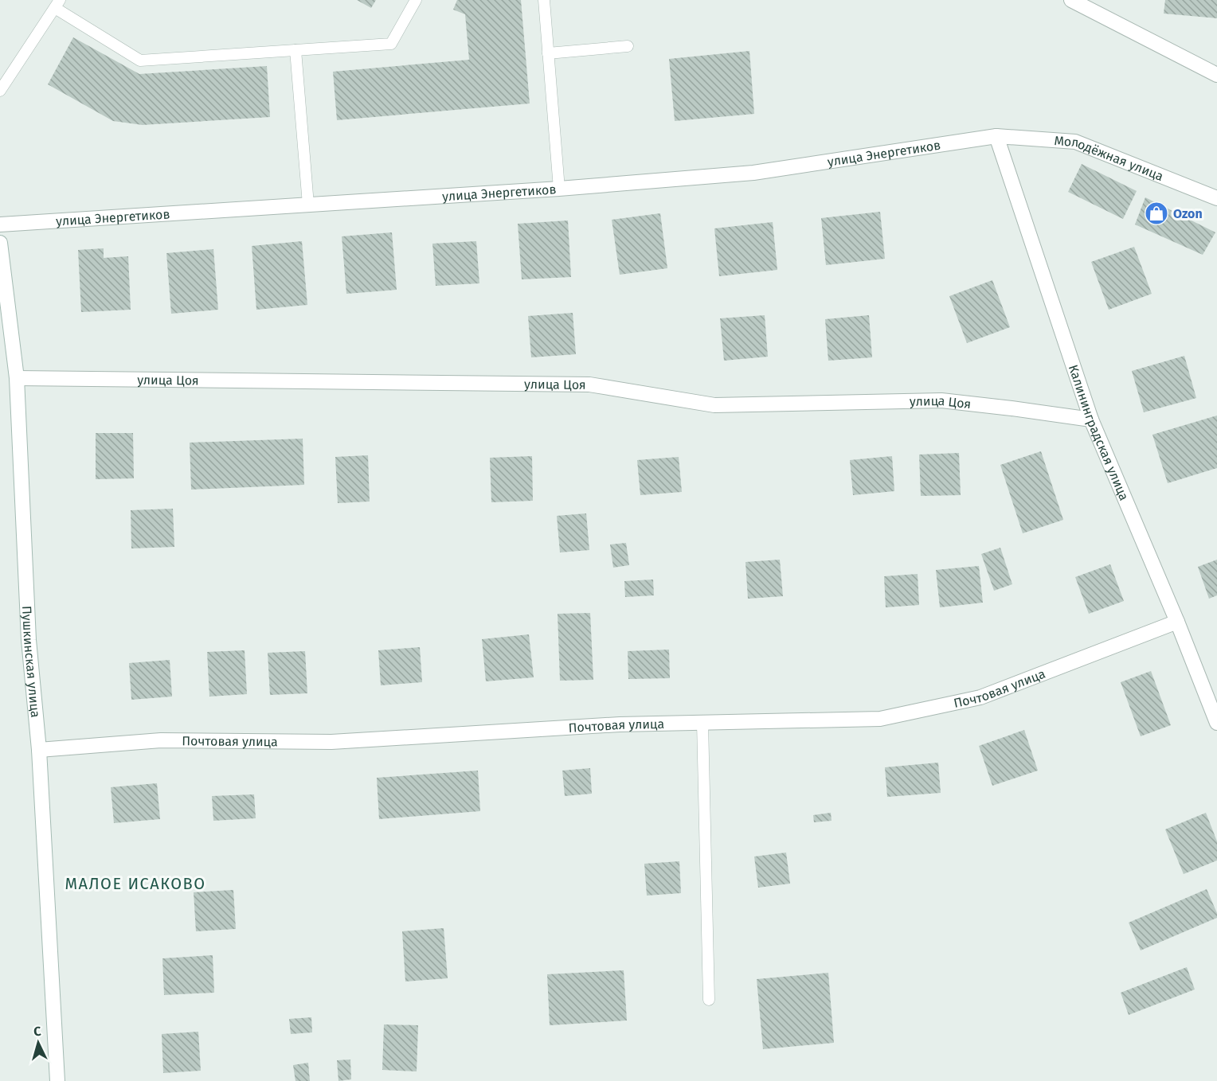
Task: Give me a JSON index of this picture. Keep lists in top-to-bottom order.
{
  "streets": {
    "street": [
      "улица Энергетиков",
      "Молодёжная улица",
      "улица Цоя",
      "Калининградская улица",
      "Пушкинская улица",
      "Почтовая улица"
    ]
  },
  "crossings": [
    ["улица Энергетиков", "Молодёжная улица"],
    ["улица Энергетиков", "Калининградская улица"],
    ["Молодёжная улица", "Калининградская улица"],
    ["улица Цоя", "Калининградская улица"],
    ["улица Цоя", "Пушкинская улица"],
    ["Калининградская улица", "Почтовая улица"],
    ["Пушкинская улица", "Почтовая улица"]
  ],
  "districts": ["МАЛОЕ ИСАКОВО"],
  "places": {
    "shop": ["Ozon"]
  },
  "north": "top"
}
